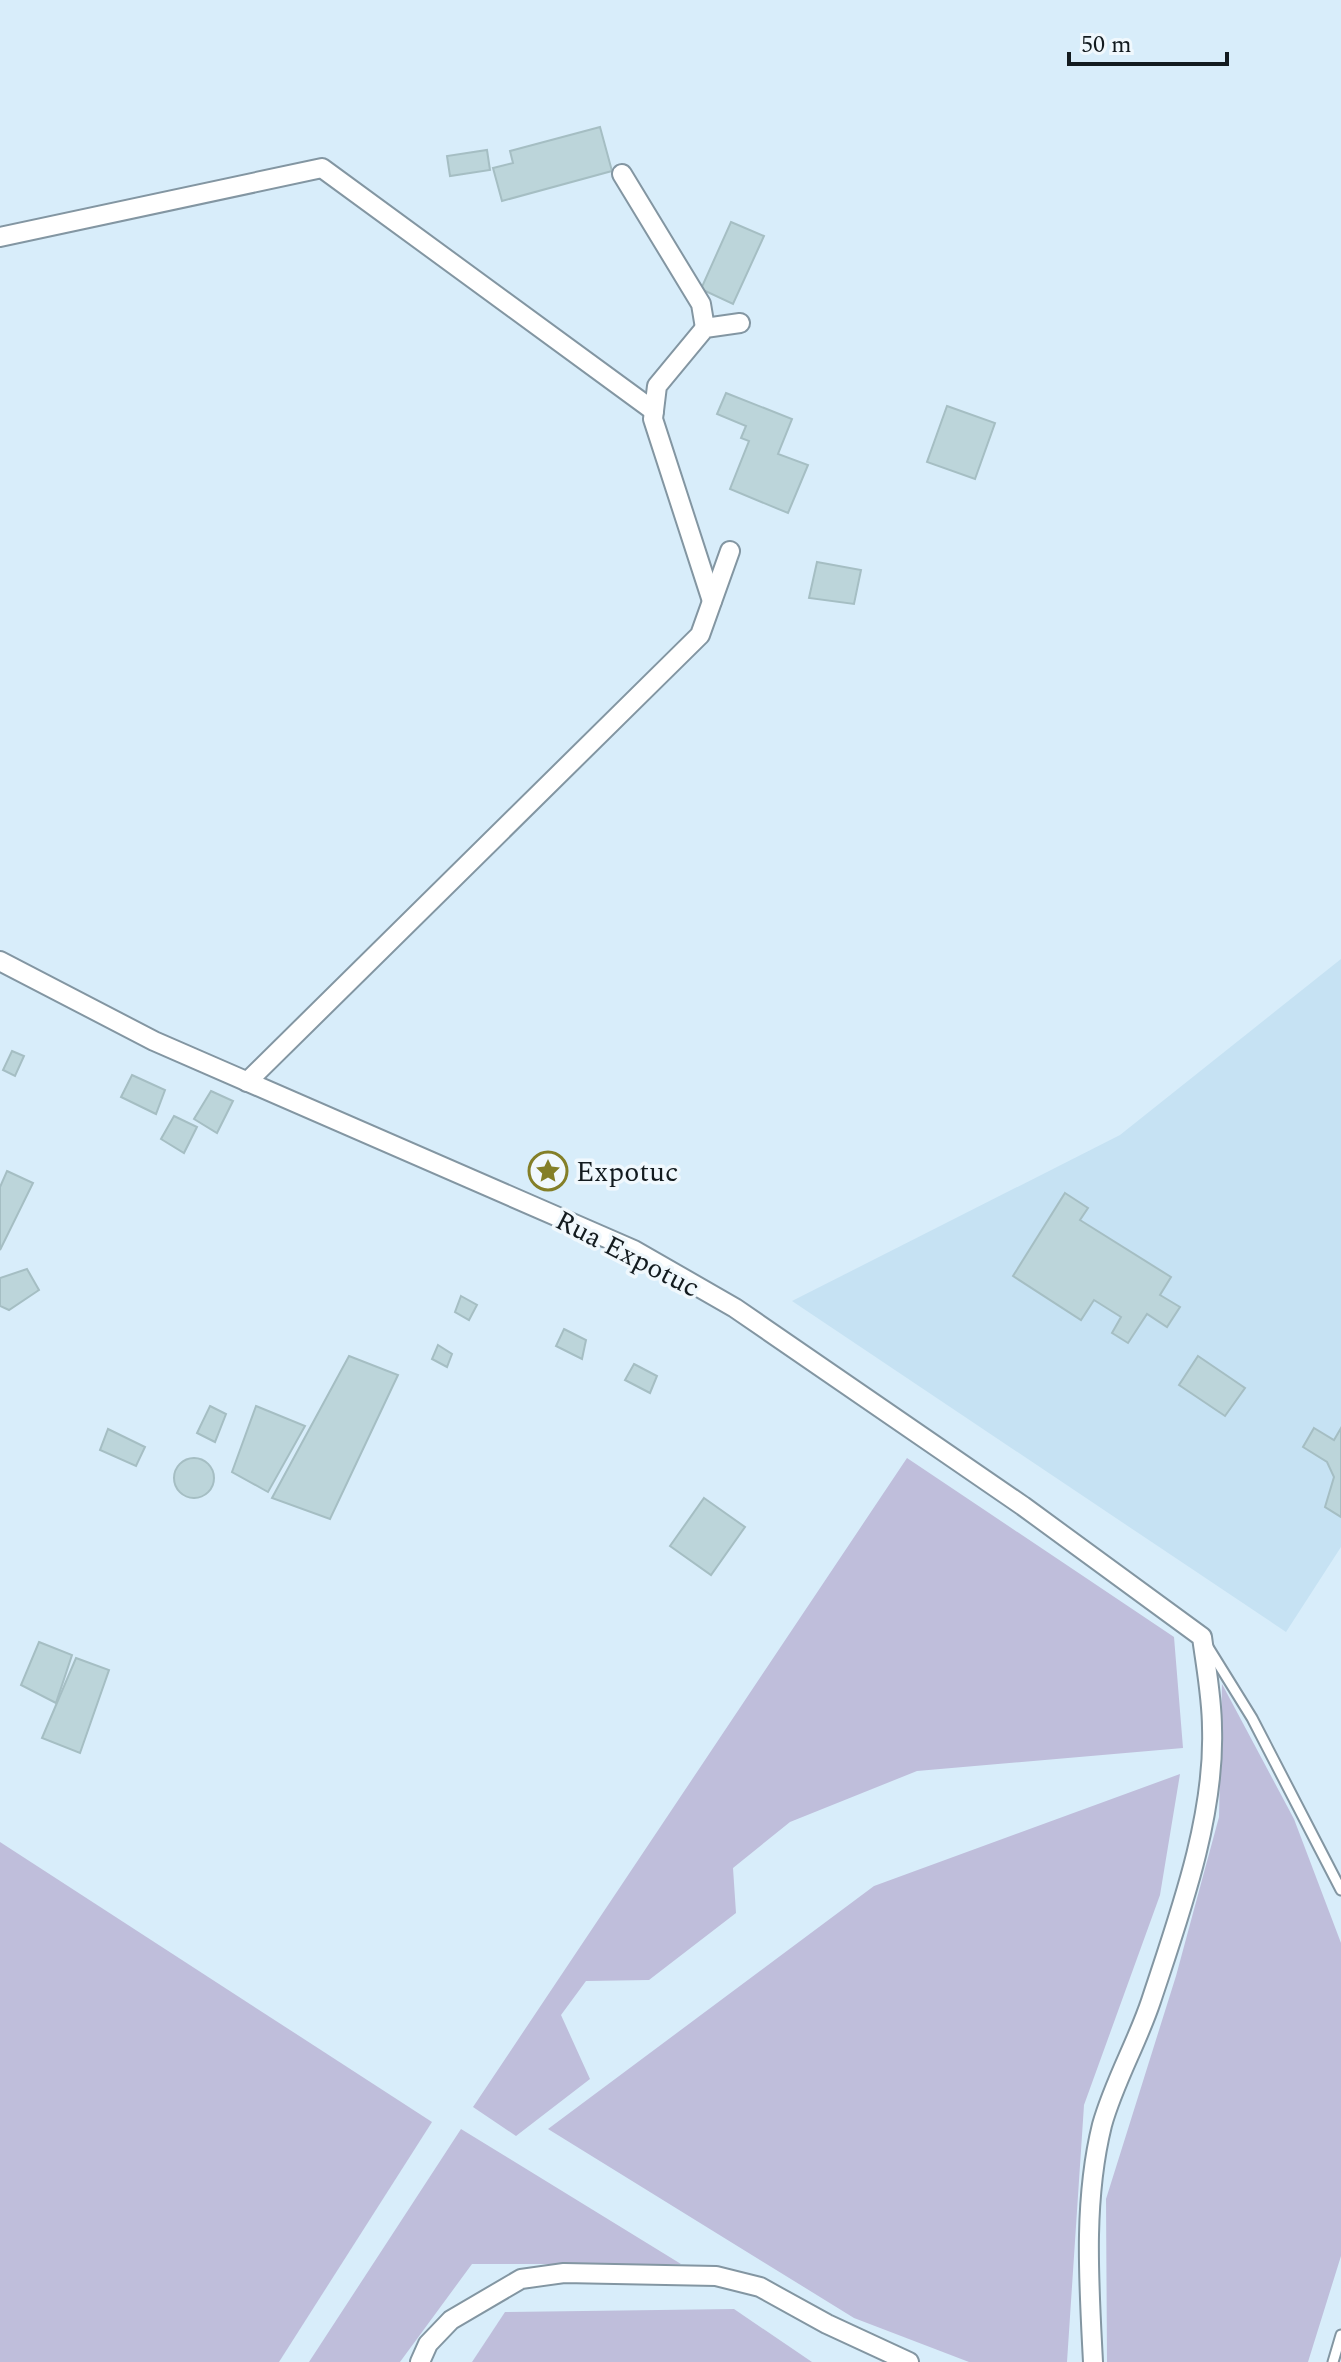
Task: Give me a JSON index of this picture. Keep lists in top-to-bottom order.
{
  "streets": {
    "street": ["Rua Expotuc"]
  },
  "places": {
    "place": ["Expotuc"]
  },
  "scale_bar": "50 m"
}
